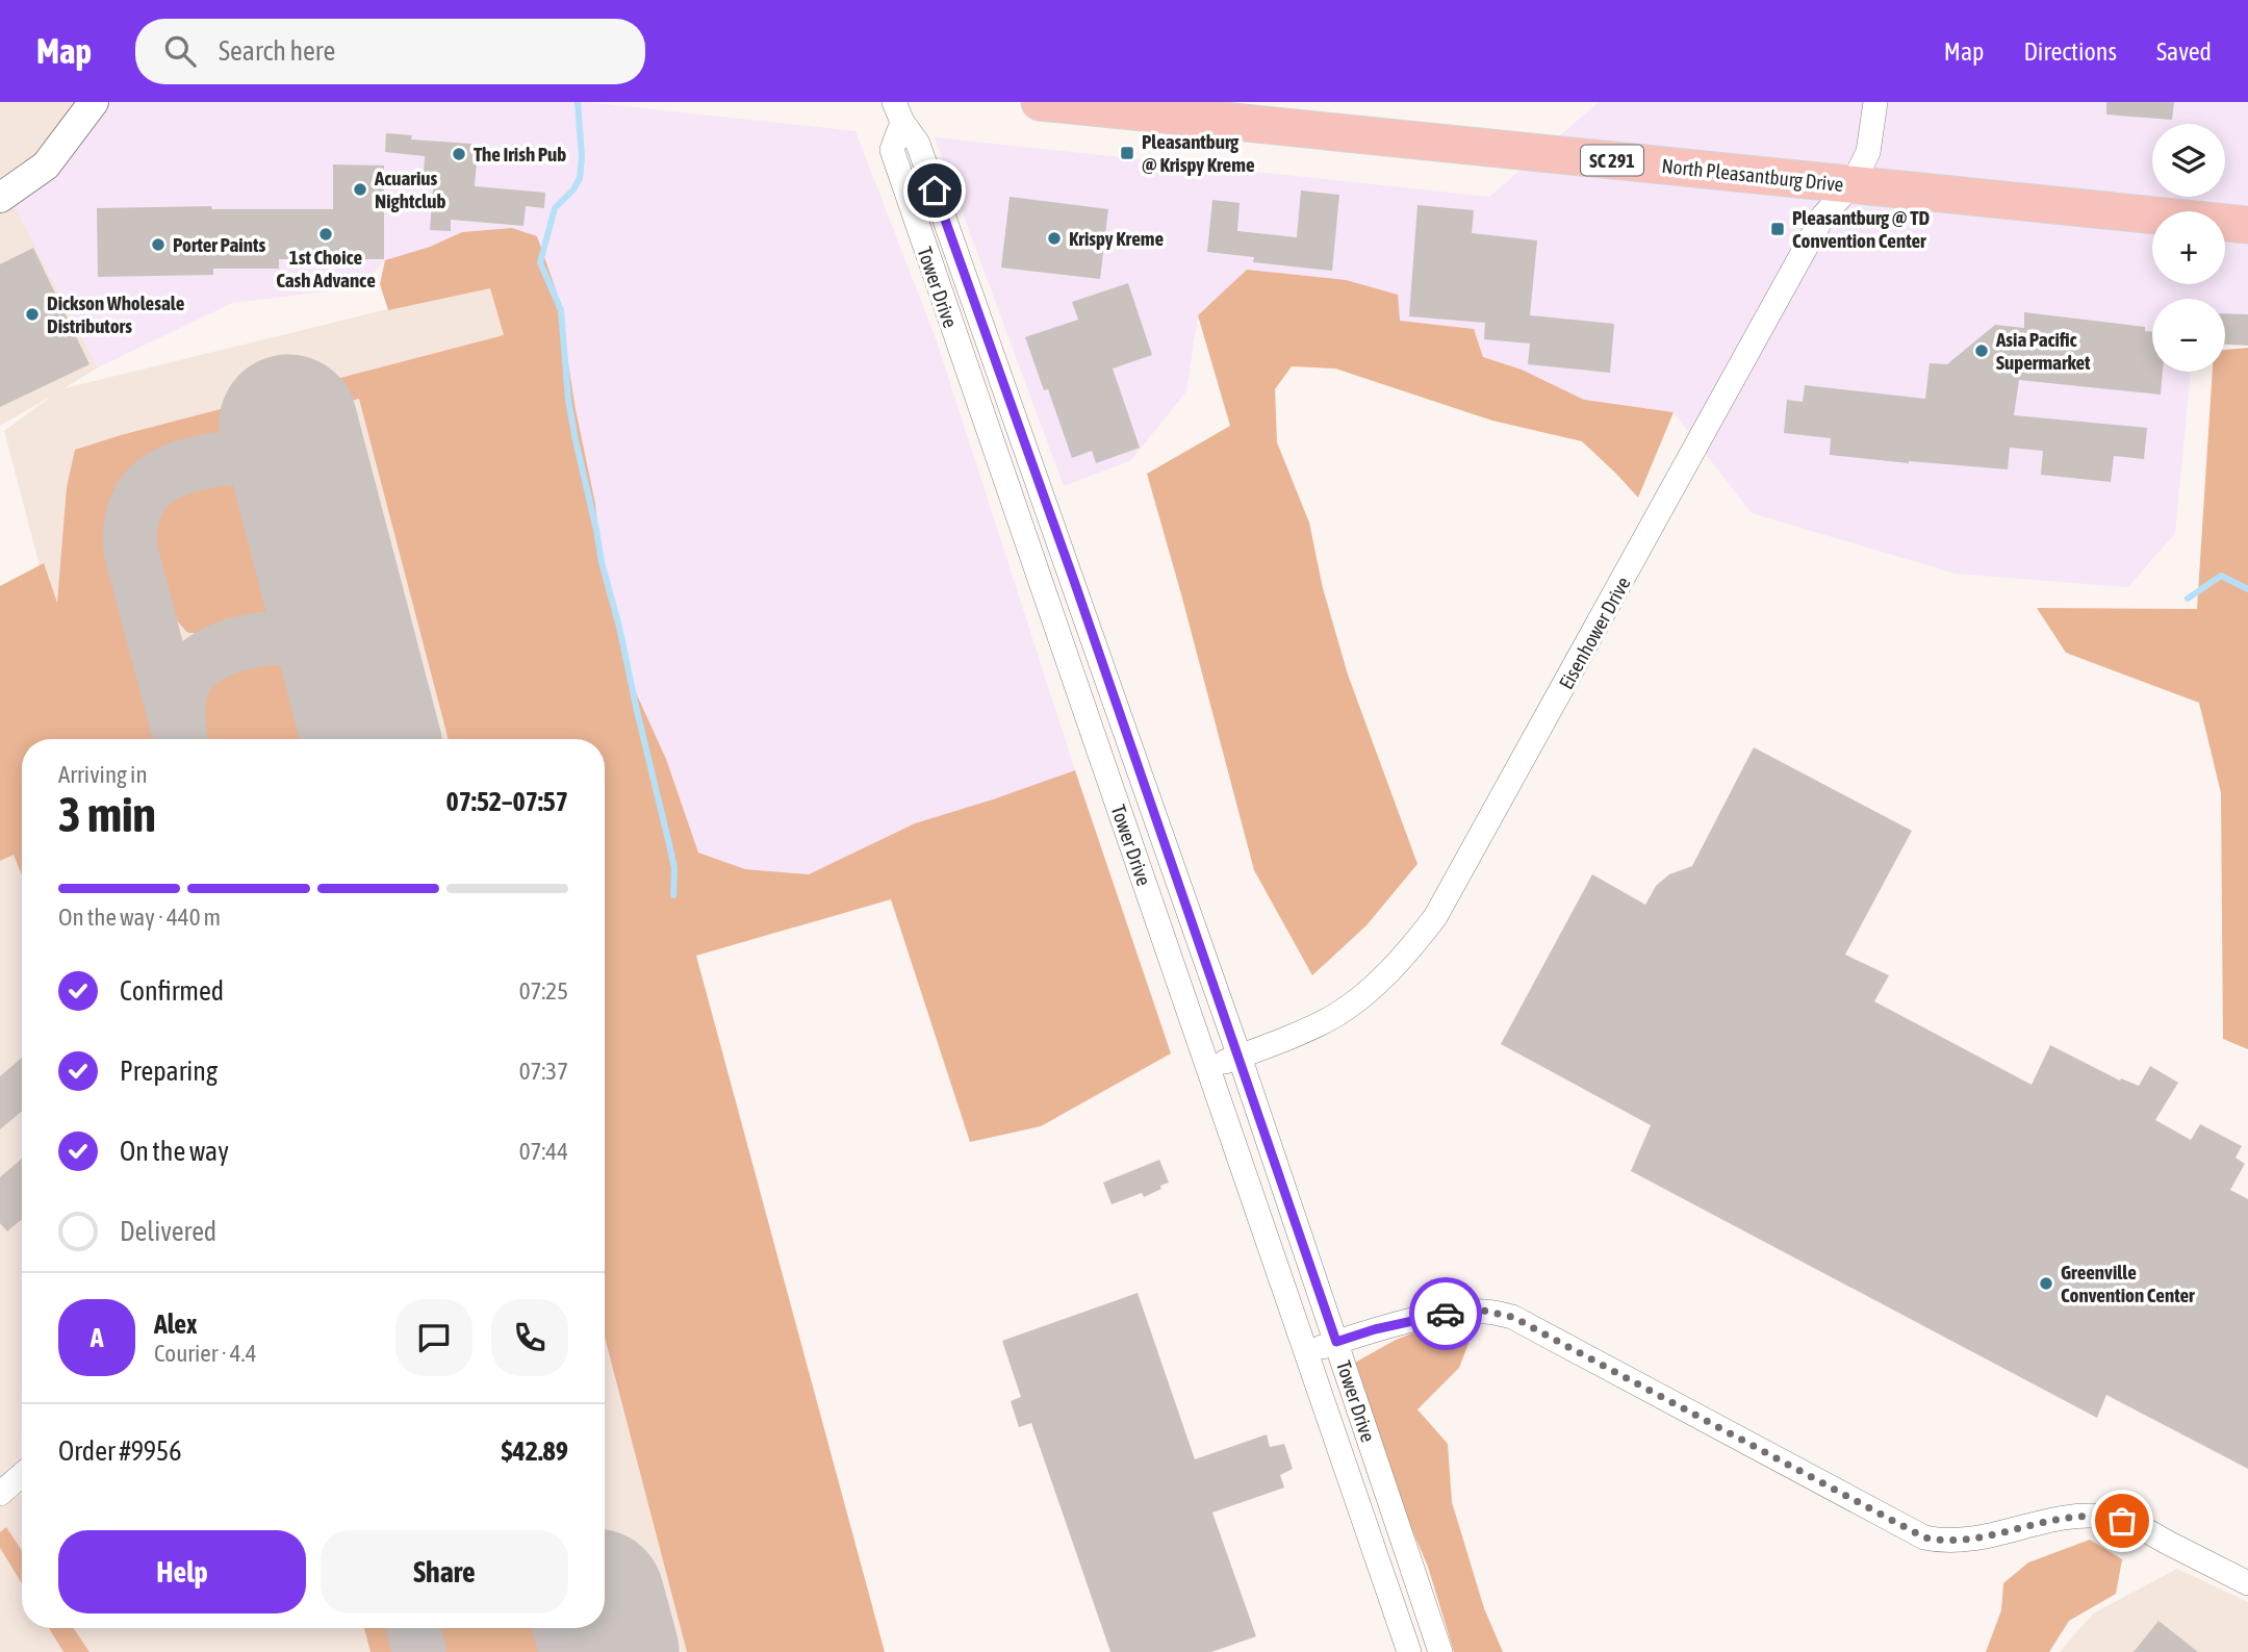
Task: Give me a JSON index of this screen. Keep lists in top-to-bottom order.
{
  "streets": {
    "main road": ["SC 291", "North Pleasantburg Drive"],
    "street": ["Tower Drive", "Eisenhower Drive"]
  },
  "crossings": [
    ["North Pleasantburg Drive", "Eisenhower Drive"],
    ["Tower Drive", "Eisenhower Drive"]
  ],
  "places": {
    "transit": ["Pleasantburg @ Krispy Kreme", "Pleasantburg @ TD Convention Center"],
    "other": [
      "The Irish Pub",
      "Acuarius Nightclub",
      "1st Choice Cash Advance",
      "Krispy Kreme",
      "Porter Paints",
      "Dickson Wholesale Distributors",
      "Asia Pacific Supermarket",
      "Greenville Convention Center"
    ]
  },
  "page": {
    "header": "Map",
    "search": "Search here",
    "nav": ["Map", "Directions", "Saved"],
    "map_buttons": ["+", "−"],
    "heading": ["3 min", "Arriving in", "07:52–07:57"],
    "panel": [
      "Alex",
      "Courier · 4.4",
      "Order #9956",
      "$42.89"
    ],
    "bar": "On the way · 440 m",
    "list": [
      ["Confirmed", "07:25"],
      ["Preparing", "07:37"],
      ["On the way", "07:44"],
      "Delivered"
    ],
    "round": "A",
    "buttons": ["Help", "Share"]
  }
}
